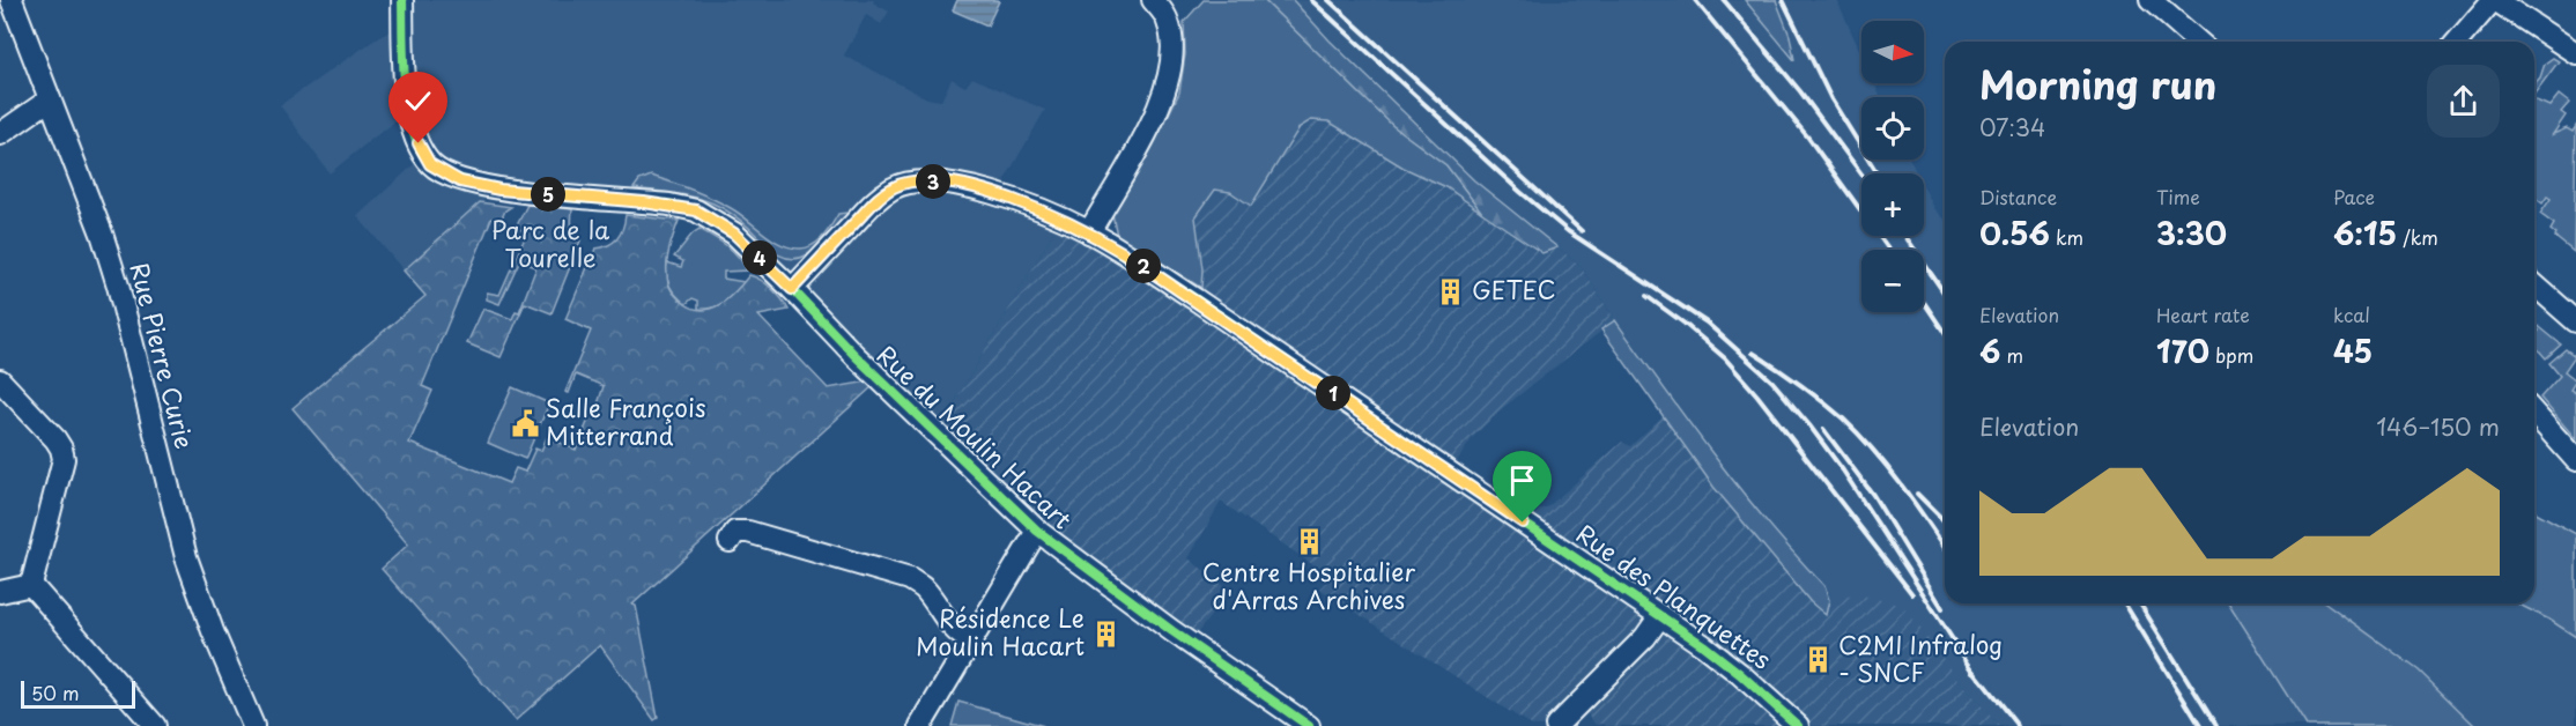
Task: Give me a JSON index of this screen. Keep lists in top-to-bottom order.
{
  "streets": {
    "street": ["Rue Pierre Curie", "Rue du Moulin Hacart", "Rue des Planquettes"]
  },
  "crossings": [
    ["Rue du Moulin Hacart", "Rue des Planquettes"]
  ],
  "parks": ["Parc de la Tourelle"],
  "places": {
    "building": [
      "GETEC",
      "Centre Hospitalier d'Arras Archives",
      "Résidence Le Moulin Hacart",
      "C2MI Infralog - SNCF"
    ],
    "public building": ["Salle François Mitterrand"]
  },
  "scale_bar": "50 m",
  "north": "right",
  "page": {
    "map_buttons": ["+", "−"],
    "heading": ["Morning run", "07:34"],
    "stats": [
      ["Distance", "0.56 km"],
      ["Time", "3:30"],
      ["Pace", "6:15 /km"],
      ["Elevation", "6 m"],
      ["Heart rate", "170 bpm"],
      ["kcal", "45"]
    ],
    "pins": [
      "3",
      "5",
      "4",
      "2",
      "1"
    ],
    "chart": ["Elevation", "146–150 m"],
    "scale": "50 m"
  }
}
